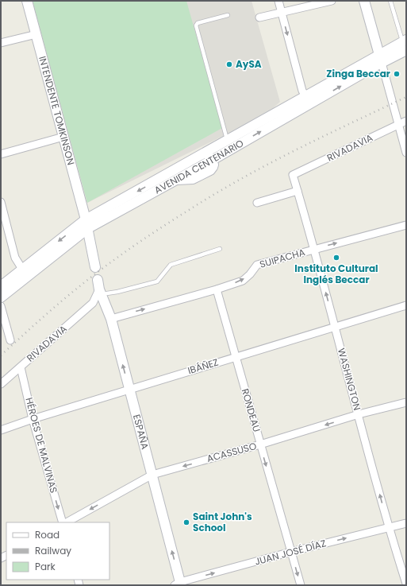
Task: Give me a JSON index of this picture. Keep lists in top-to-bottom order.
{
  "streets": {
    "main road": ["INTENDENTE TOMKINSON", "AVENIDA CENTENARIO", "ESPAÑA"],
    "street": [
      "RIVADAVIA",
      "SUIPACHA",
      "IBÁÑEZ",
      "WASHINGTON",
      "RONDEAU",
      "HÉROES DE MALVINAS",
      "ACASSUSO",
      "JUAN JOSÉ DÍAZ"
    ]
  },
  "crossings": [
    ["INTENDENTE TOMKINSON", "AVENIDA CENTENARIO"],
    ["RIVADAVIA", "WASHINGTON"],
    ["RIVADAVIA", "ESPAÑA"],
    ["RIVADAVIA", "HÉROES DE MALVINAS"],
    ["SUIPACHA", "WASHINGTON"],
    ["SUIPACHA", "RONDEAU"],
    ["SUIPACHA", "ESPAÑA"],
    ["IBÁÑEZ", "WASHINGTON"],
    ["IBÁÑEZ", "RONDEAU"],
    ["IBÁÑEZ", "ESPAÑA"],
    ["IBÁÑEZ", "HÉROES DE MALVINAS"],
    ["WASHINGTON", "ACASSUSO"],
    ["WASHINGTON", "JUAN JOSÉ DÍAZ"],
    ["RONDEAU", "ACASSUSO"],
    ["RONDEAU", "JUAN JOSÉ DÍAZ"],
    ["ESPAÑA", "ACASSUSO"],
    ["ESPAÑA", "JUAN JOSÉ DÍAZ"]
  ],
  "one_way": [
    "SUIPACHA",
    "WASHINGTON",
    "RONDEAU",
    "ESPAÑA",
    "HÉROES DE MALVINAS",
    "ACASSUSO",
    "JUAN JOSÉ DÍAZ"
  ],
  "places": [
    "AySA",
    "Zinga Beccar",
    "Instituto Cultural Inglés Beccar",
    "Saint John's School"
  ],
  "legend": ["Road", "Railway", "Park"]
}
